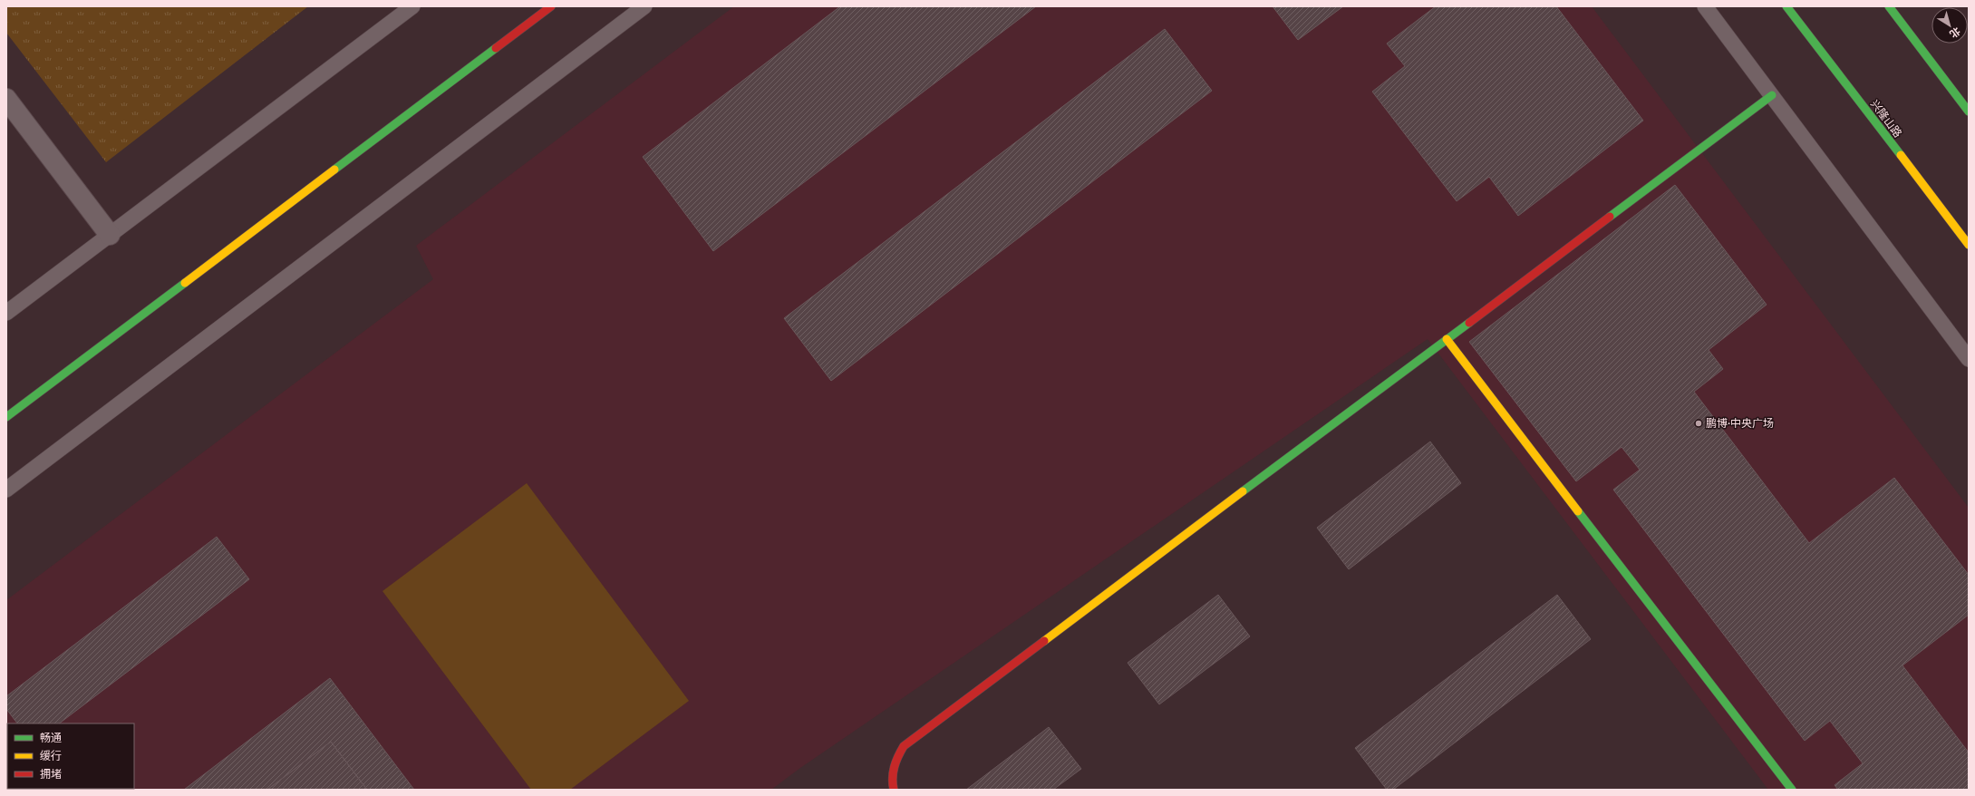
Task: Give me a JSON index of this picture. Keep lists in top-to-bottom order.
{
  "streets": {
    "street": ["兴隆山路"]
  },
  "places": ["鹏博·中央广场"],
  "legend": ["畅通", "缓行", "拥堵"],
  "north": "bottom right"
}
